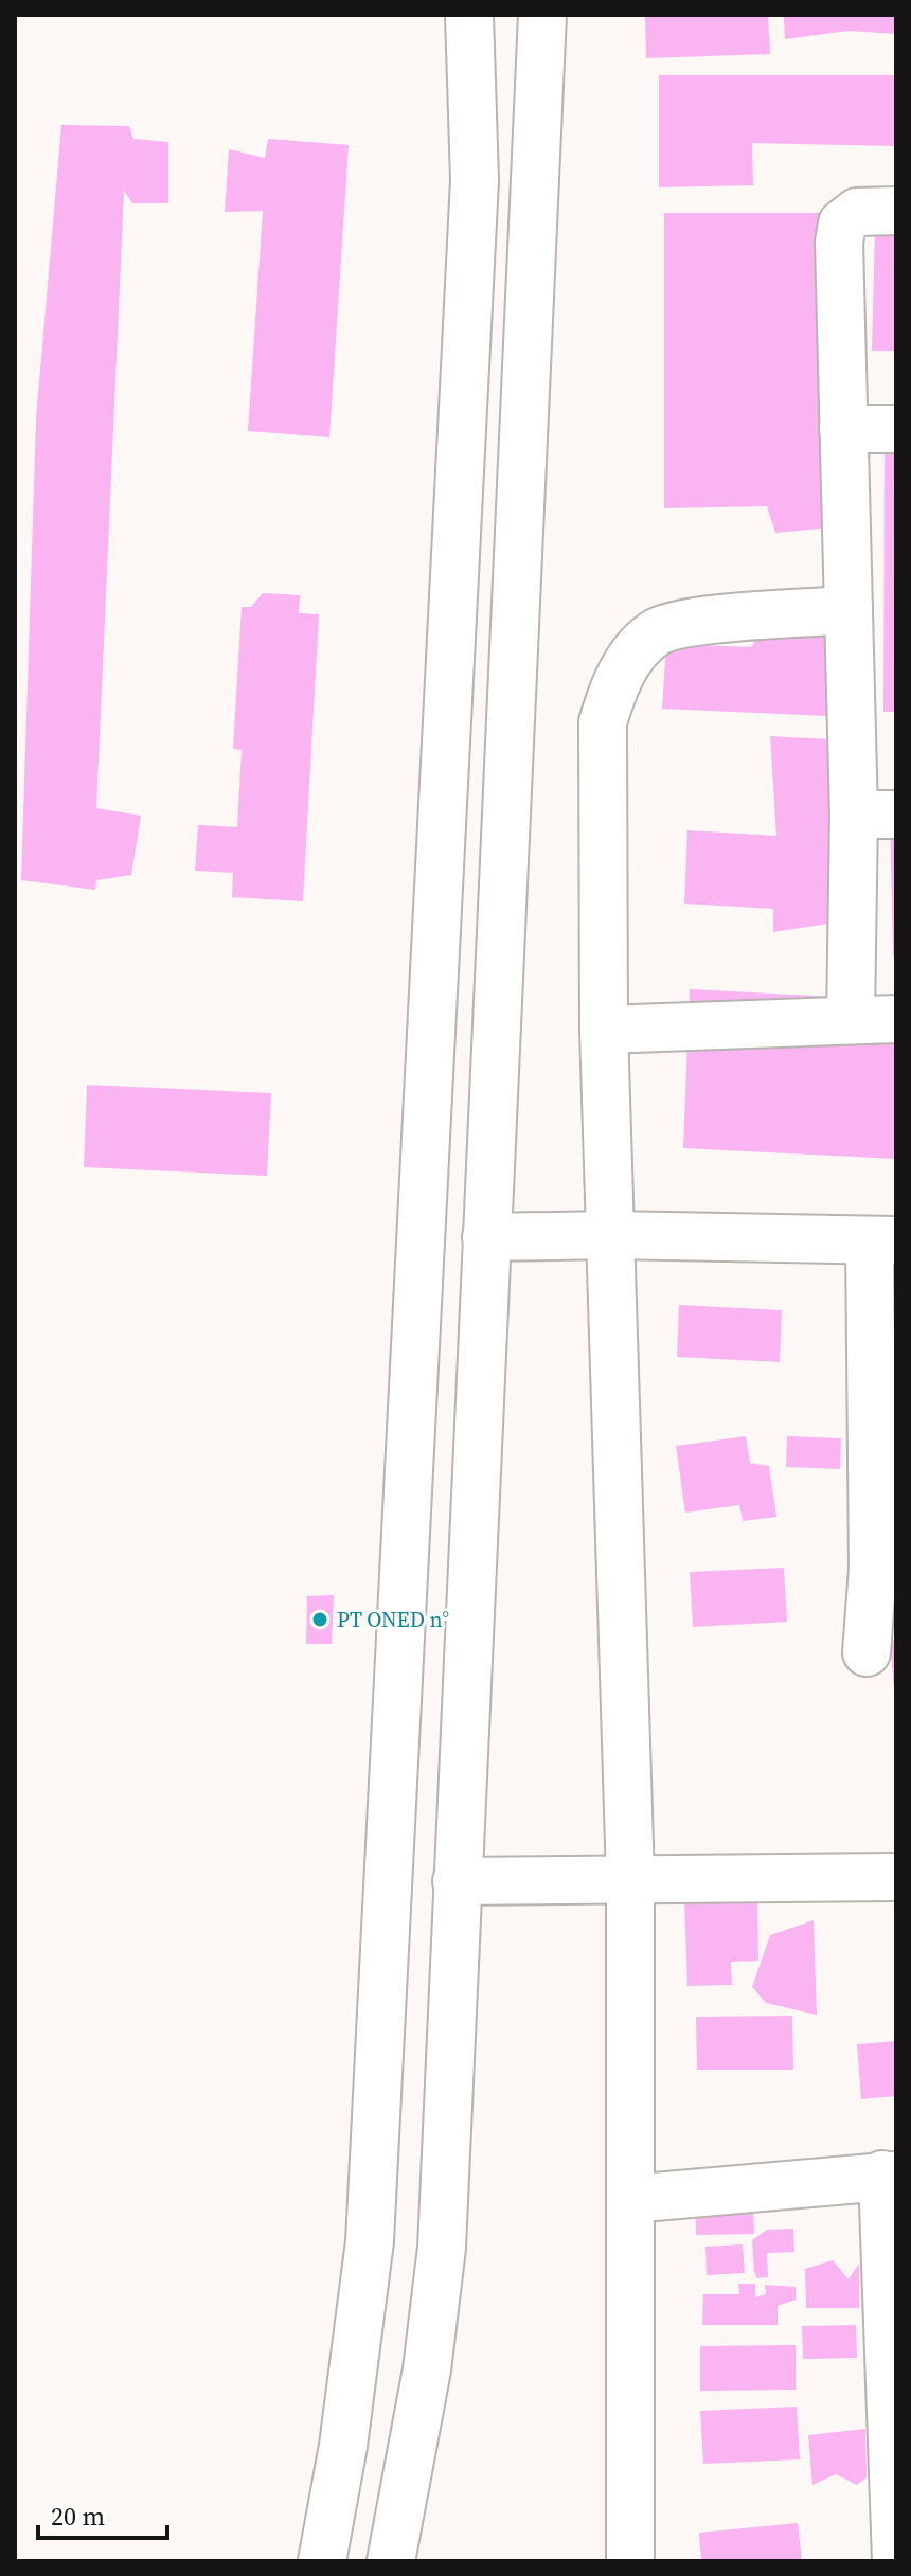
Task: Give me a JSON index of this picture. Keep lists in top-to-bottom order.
{
  "places": ["PT ONED n°"],
  "scale_bar": "20 m"
}
